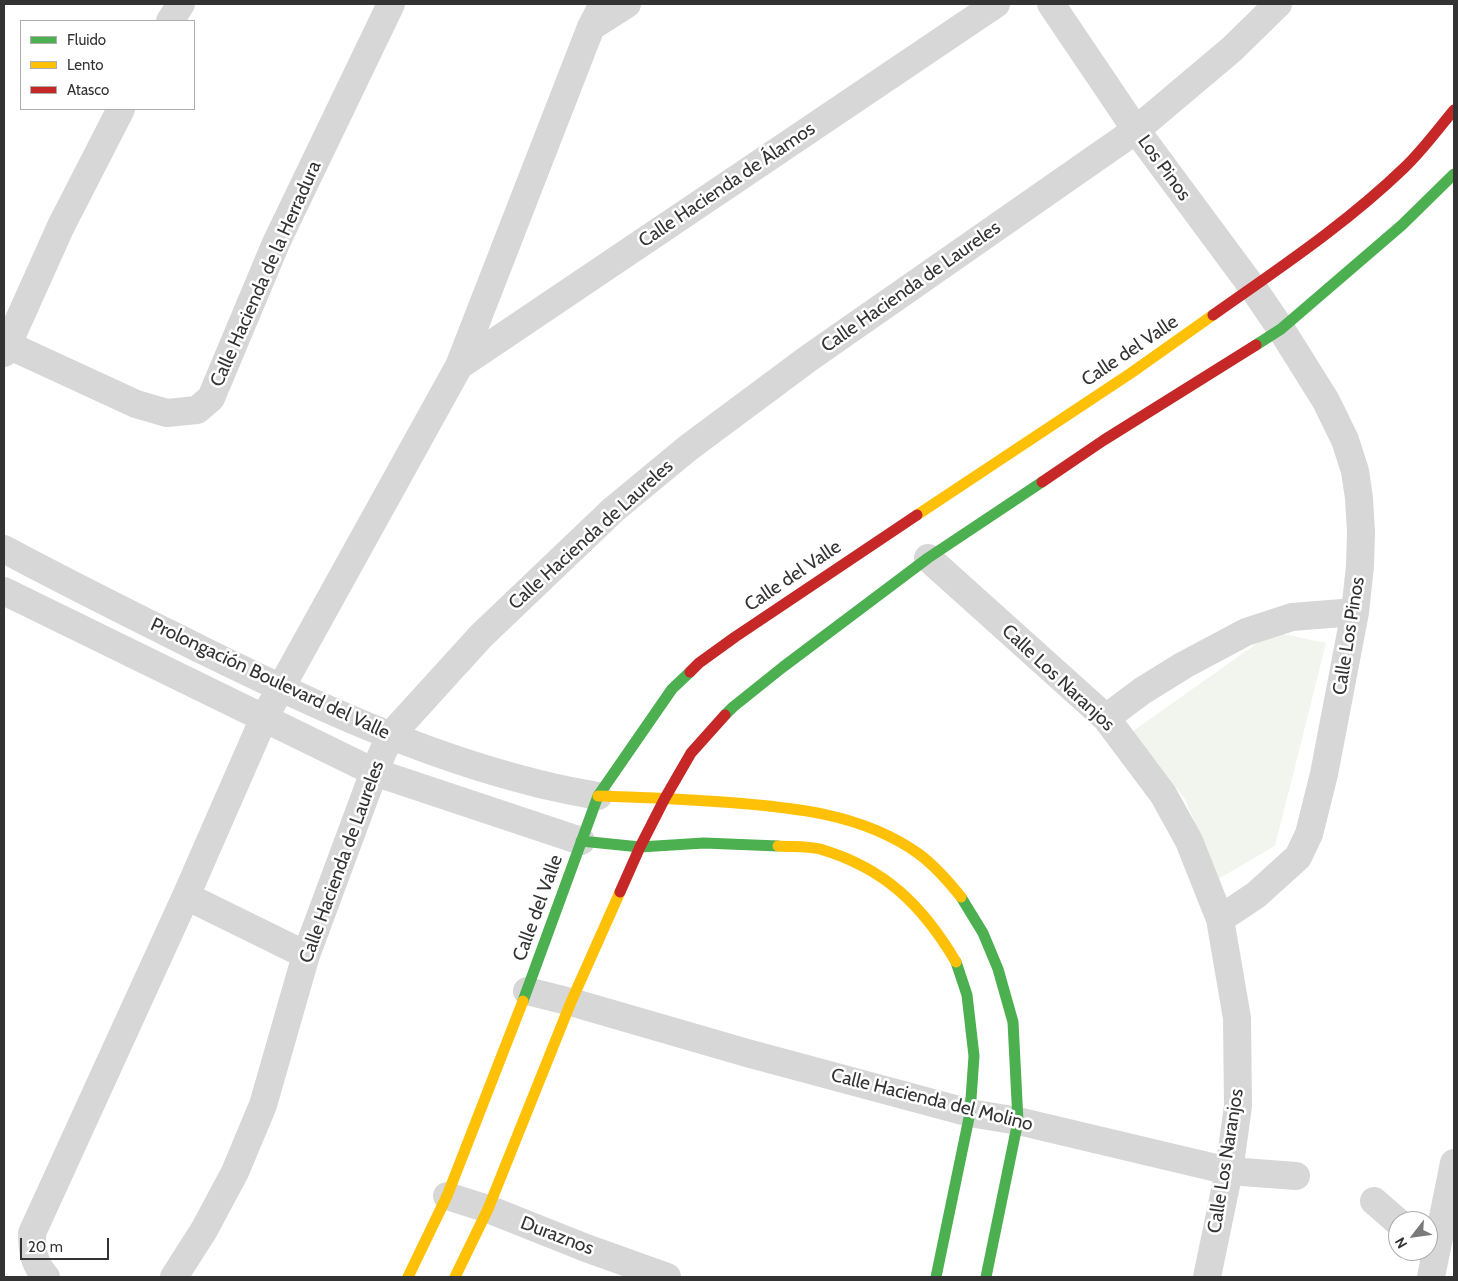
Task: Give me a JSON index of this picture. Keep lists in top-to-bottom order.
{
  "streets": {
    "street": [
      "Los Pinos",
      "Calle Hacienda de Álamos",
      "Calle Hacienda de la Herradura",
      "Calle Hacienda de Laureles",
      "Calle del Valle",
      "Calle Los Pinos",
      "Calle Los Naranjos",
      "Prolongación Boulevard del Valle",
      "Calle Hacienda del Molino",
      "Duraznos"
    ]
  },
  "crossings": [
    ["Los Pinos", "Calle Hacienda de Laureles"],
    ["Los Pinos", "Calle del Valle"],
    ["Los Pinos", "Calle Los Pinos"],
    ["Calle Hacienda de Laureles", "Prolongación Boulevard del Valle"],
    ["Calle del Valle", "Prolongación Boulevard del Valle"],
    ["Calle del Valle", "Calle Hacienda del Molino"],
    ["Calle del Valle", "Duraznos"],
    ["Calle Los Pinos", "Calle Los Naranjos"],
    ["Calle Los Naranjos", "Calle Hacienda del Molino"],
    ["Prolongación Boulevard del Valle", "Calle Hacienda del Molino"]
  ],
  "legend": ["Fluido", "Lento", "Atasco"],
  "scale_bar": "20 m",
  "north": "bottom left"
}
